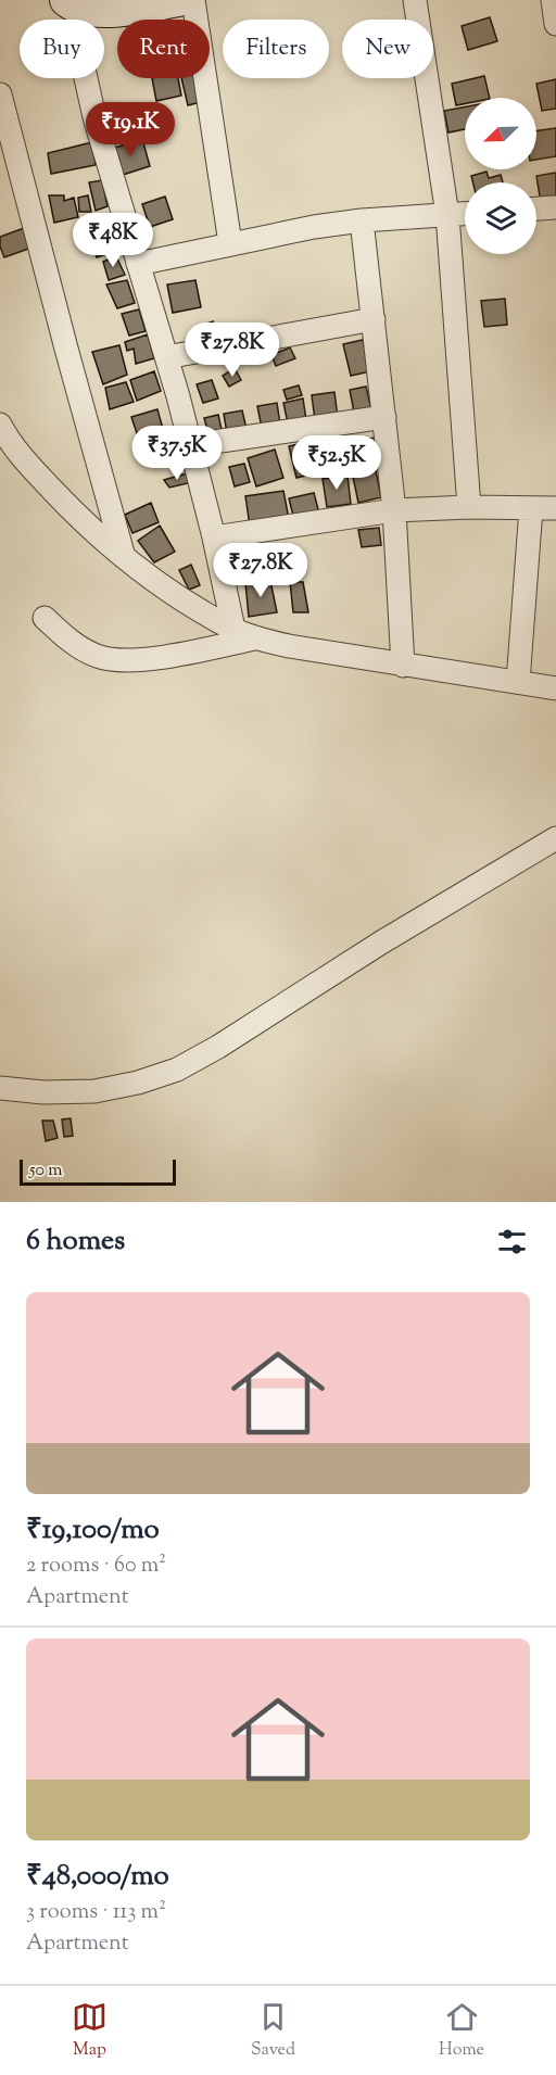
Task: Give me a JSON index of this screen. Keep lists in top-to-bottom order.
{
  "scale_bar": "50 m",
  "north": "bottom left",
  "page": {
    "chip": [
      "Buy",
      "Rent",
      "Filters",
      "New"
    ],
    "price": [
      "₹19.1K",
      "₹48K",
      "₹27.8K",
      "₹37.5K",
      "₹52.5K",
      "₹27.8K"
    ],
    "scale": "50 m",
    "heading": "6 homes",
    "list": [
      {
        "name": "₹19,100/mo",
        "note": "2 rooms · 60 m² · Apartment"
      },
      {
        "name": "₹48,000/mo",
        "note": "3 rooms · 113 m² · Apartment"
      }
    ],
    "tabs": ["Map", "Saved", "Home"]
  }
}
